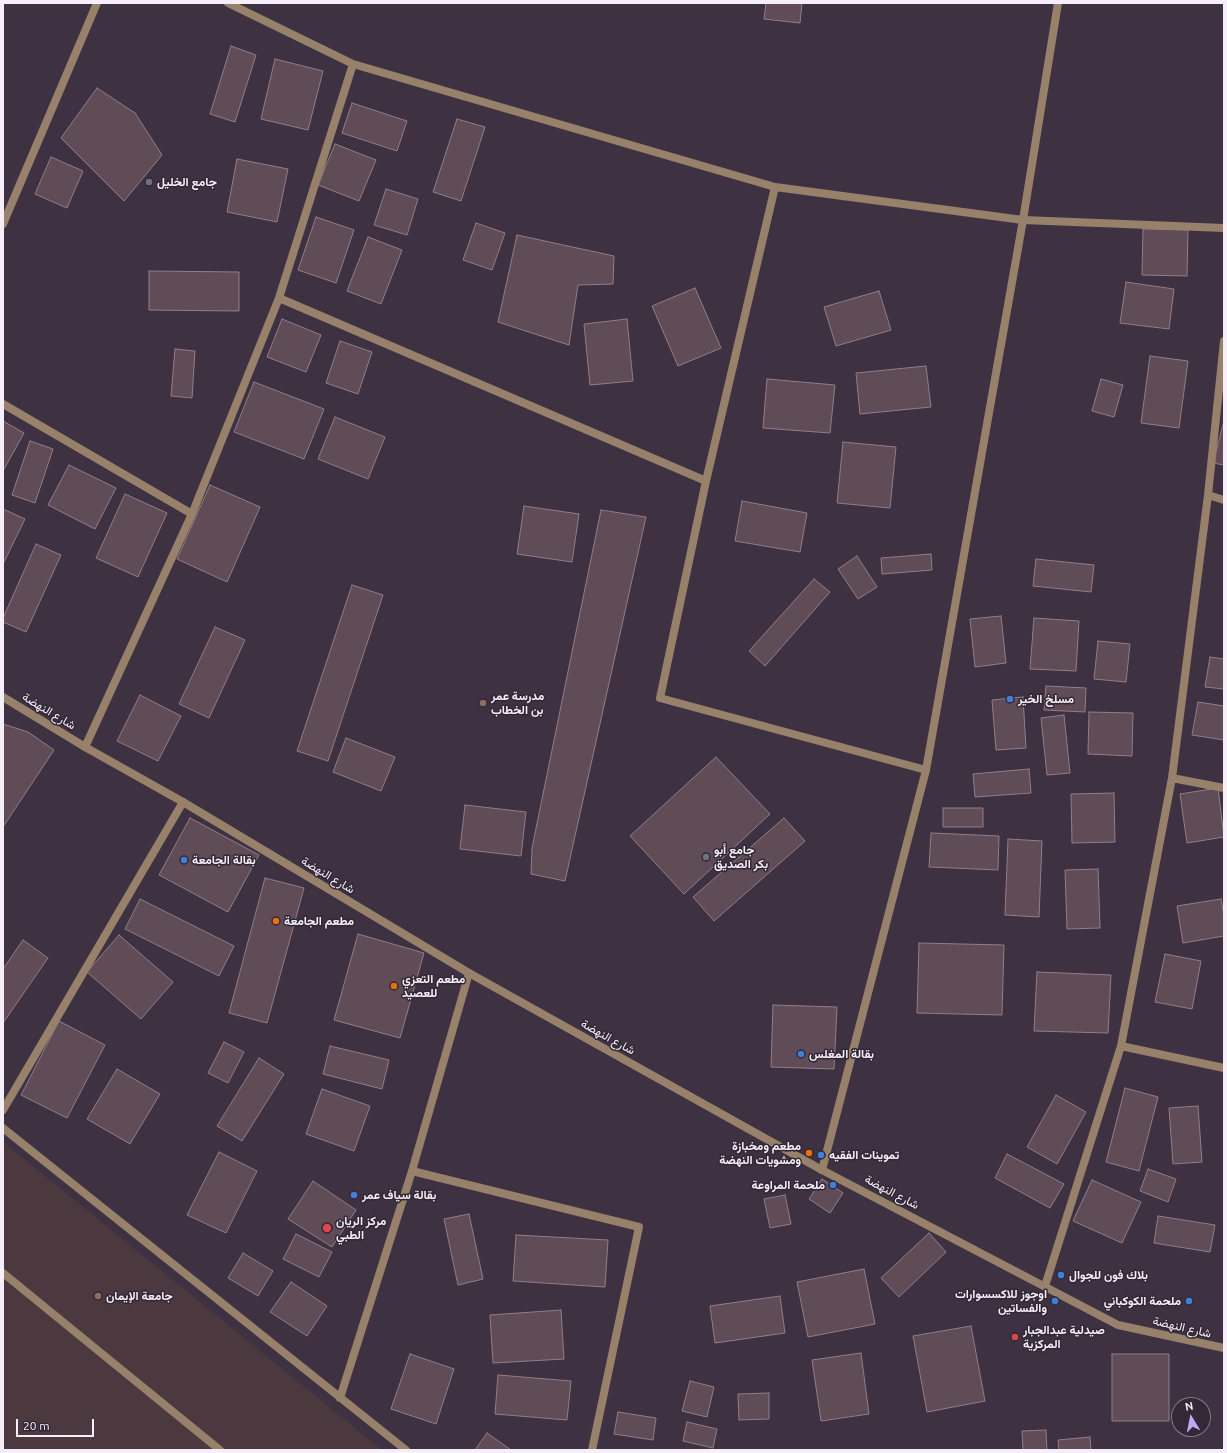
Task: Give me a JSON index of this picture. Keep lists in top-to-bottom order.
{
  "streets": {
    "street": ["شارع النهضة"]
  },
  "places": [
    "جامع الخليل",
    "مسلخ الخير",
    "مدرسة عمر بن الخطاب",
    "جامع أبو بكر الصديق",
    "بقالة الجامعة",
    "مطعم الجامعة",
    "مطعم التعزي للعصيد",
    "بقالة المغلس",
    "مطعم ومخبازة ومشويات النهضة",
    "تموينات الفقيه",
    "ملحمة المراوعة",
    "بقالة سياف عمر",
    "مركز الريان الطبي",
    "بلاك فون للجوال",
    "جامعة الإيمان",
    "اوجوز للاكسسوارات والفساتين",
    "ملحمة الكوكباني",
    "صيدلية عبدالجبار المركزية"
  ],
  "scale_bar": "20 m",
  "north": "top"
}
